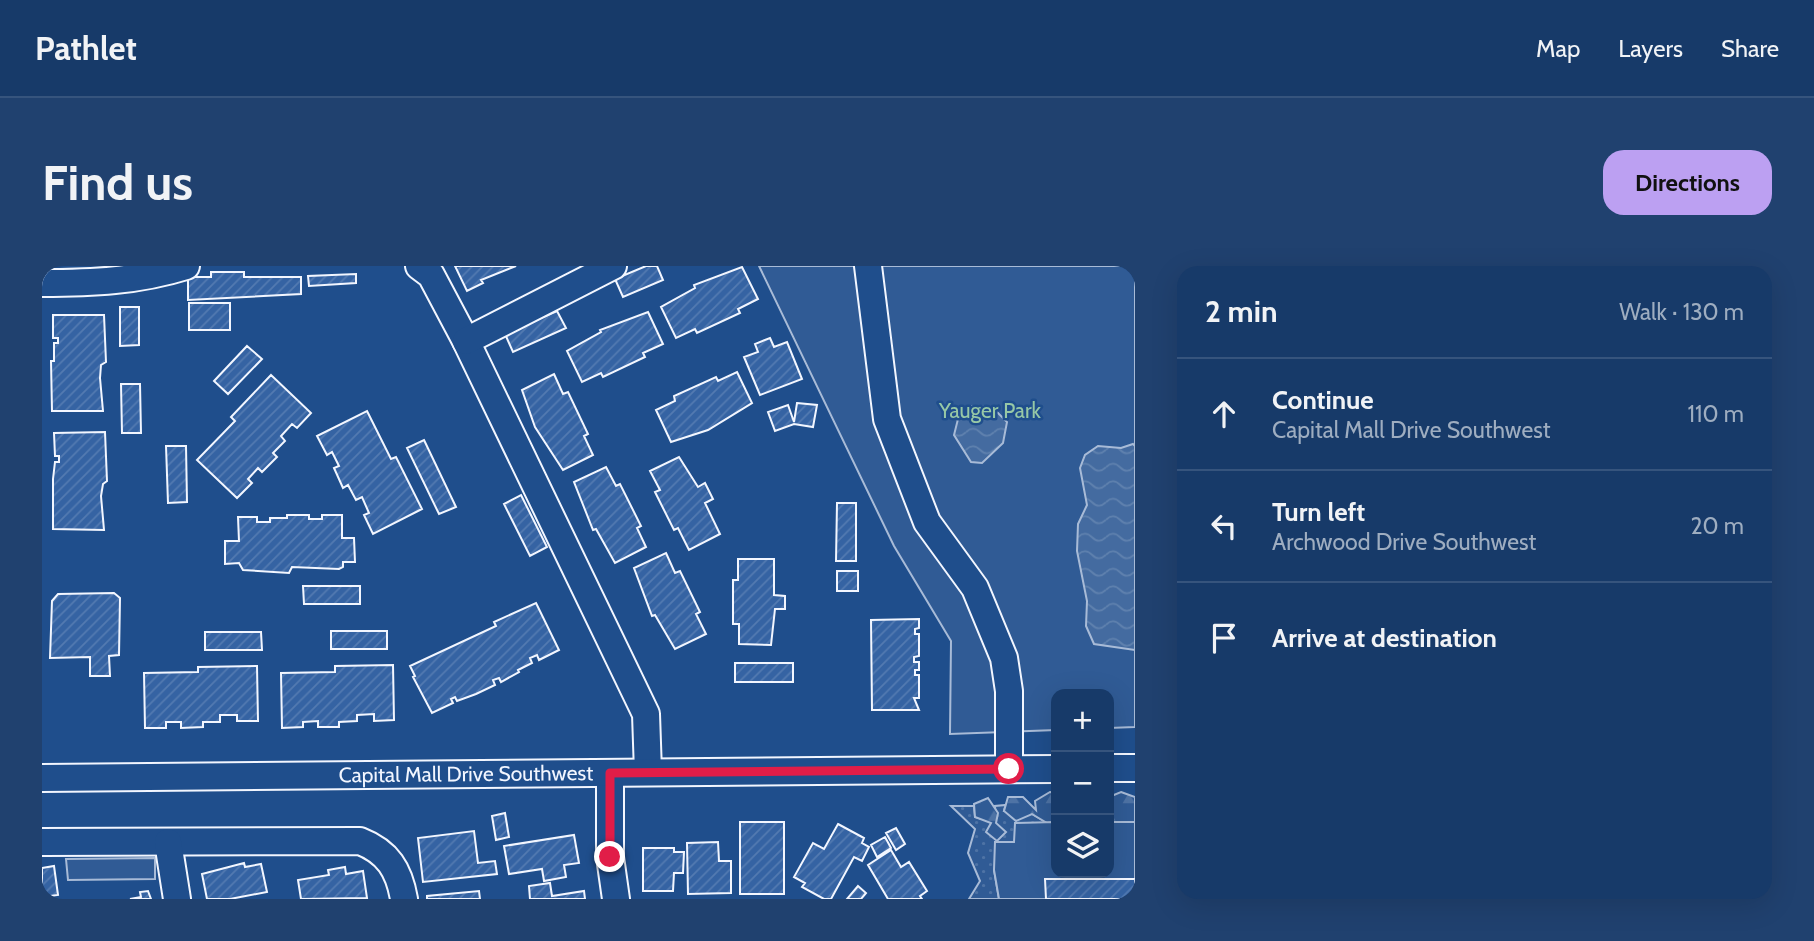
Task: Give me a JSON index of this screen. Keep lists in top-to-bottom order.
{
  "streets": {
    "street": ["Capital Mall Drive Southwest"]
  },
  "parks": ["Yauger Park"],
  "page": {
    "header": "Pathlet",
    "nav": ["Map", "Layers", "Share"],
    "buttons": "Directions",
    "title": "Find us",
    "heading": ["2 min", "Walk · 130 m"],
    "list": [
      ["Continue", "Capital Mall Drive Southwest", "110 m"],
      ["Turn left", "Archwood Drive Southwest", "20 m"],
      "Arrive at destination"
    ],
    "map_buttons": ["+", "−"]
  }
}
